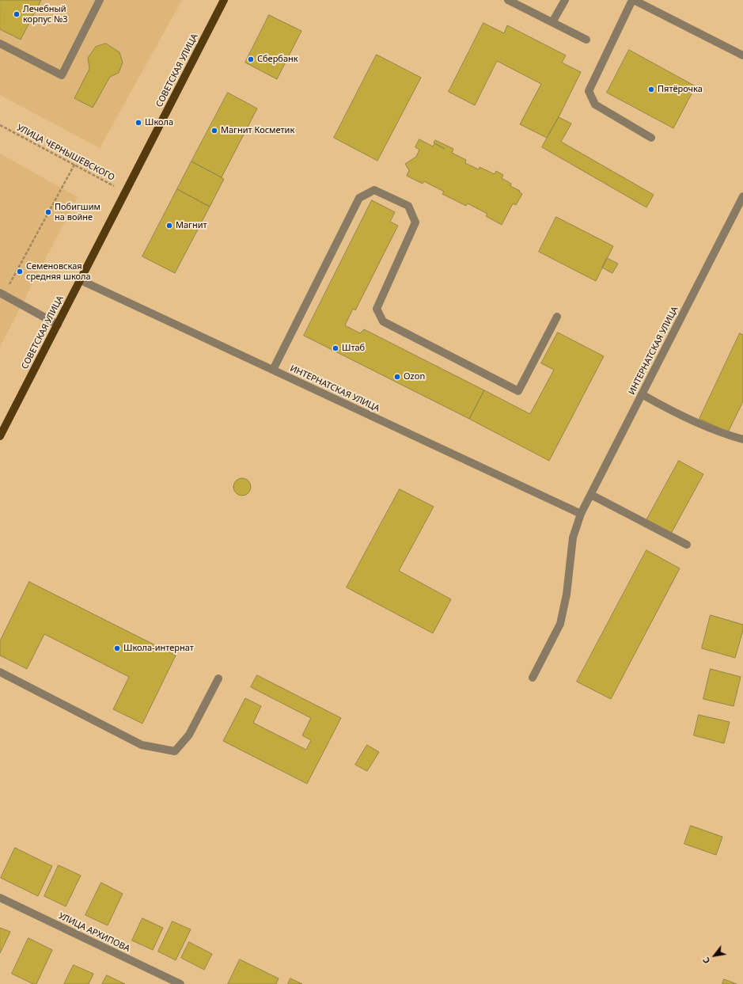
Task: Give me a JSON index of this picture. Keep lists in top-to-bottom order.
{
  "streets": {
    "main road": ["СОВЕТСКАЯ УЛИЦА"],
    "street": ["ИНТЕРНАТСКАЯ УЛИЦА", "УЛИЦА АРХИПОВА"],
    "path": ["УЛИЦА ЧЕРНЫШЕВСКОГО"]
  },
  "crossings": [
    ["СОВЕТСКАЯ УЛИЦА", "УЛИЦА ЧЕРНЫШЕВСКОГО"],
    ["СОВЕТСКАЯ УЛИЦА", "ИНТЕРНАТСКАЯ УЛИЦА"]
  ],
  "places": [
    "Лечебный корпус №3",
    "Сбербанк",
    "Пятёрочка",
    "Школа",
    "Магнит Косметик",
    "Побигшим на войне",
    "Магнит",
    "Семеновская средняя школа",
    "Штаб",
    "Ozon",
    "Школа-интернат"
  ],
  "north": "bottom left"
}
